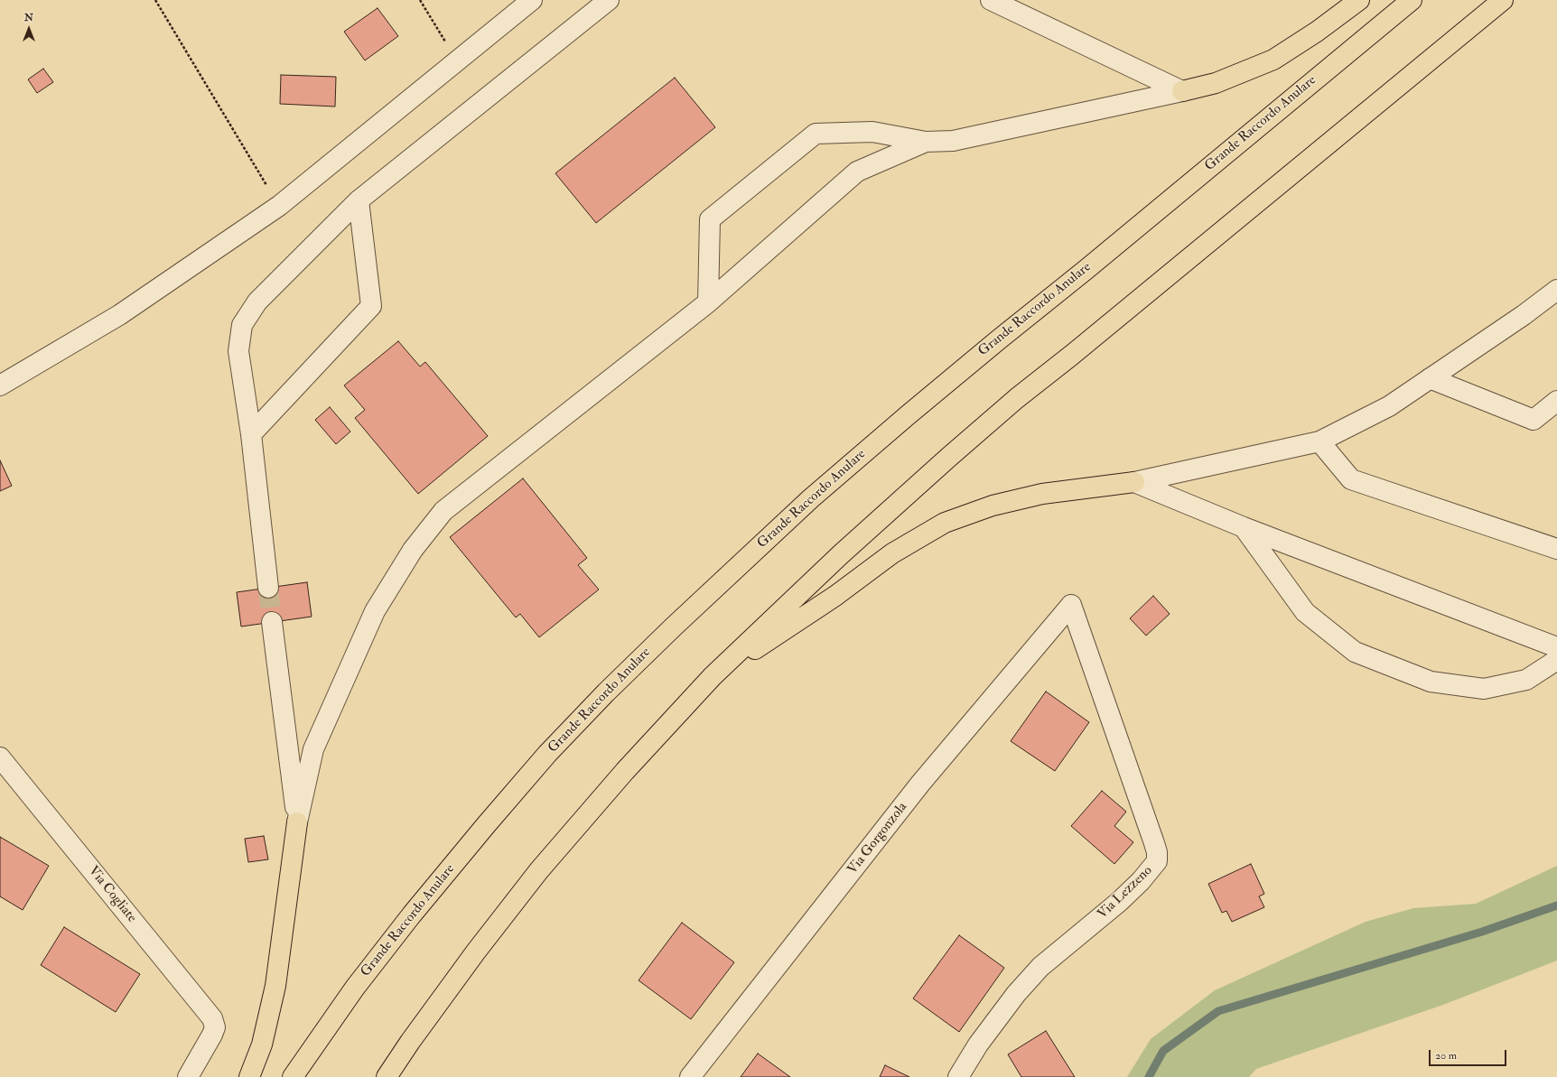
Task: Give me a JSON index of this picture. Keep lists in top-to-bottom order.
{
  "streets": {
    "highway": ["Grande Raccordo Anulare"],
    "street": ["Via Gorgonzola", "Via Lezzeno", "Via Cogliate"]
  },
  "crossings": [
    ["Via Gorgonzola", "Via Lezzeno"]
  ],
  "scale_bar": "20 m",
  "north": "top"
}
